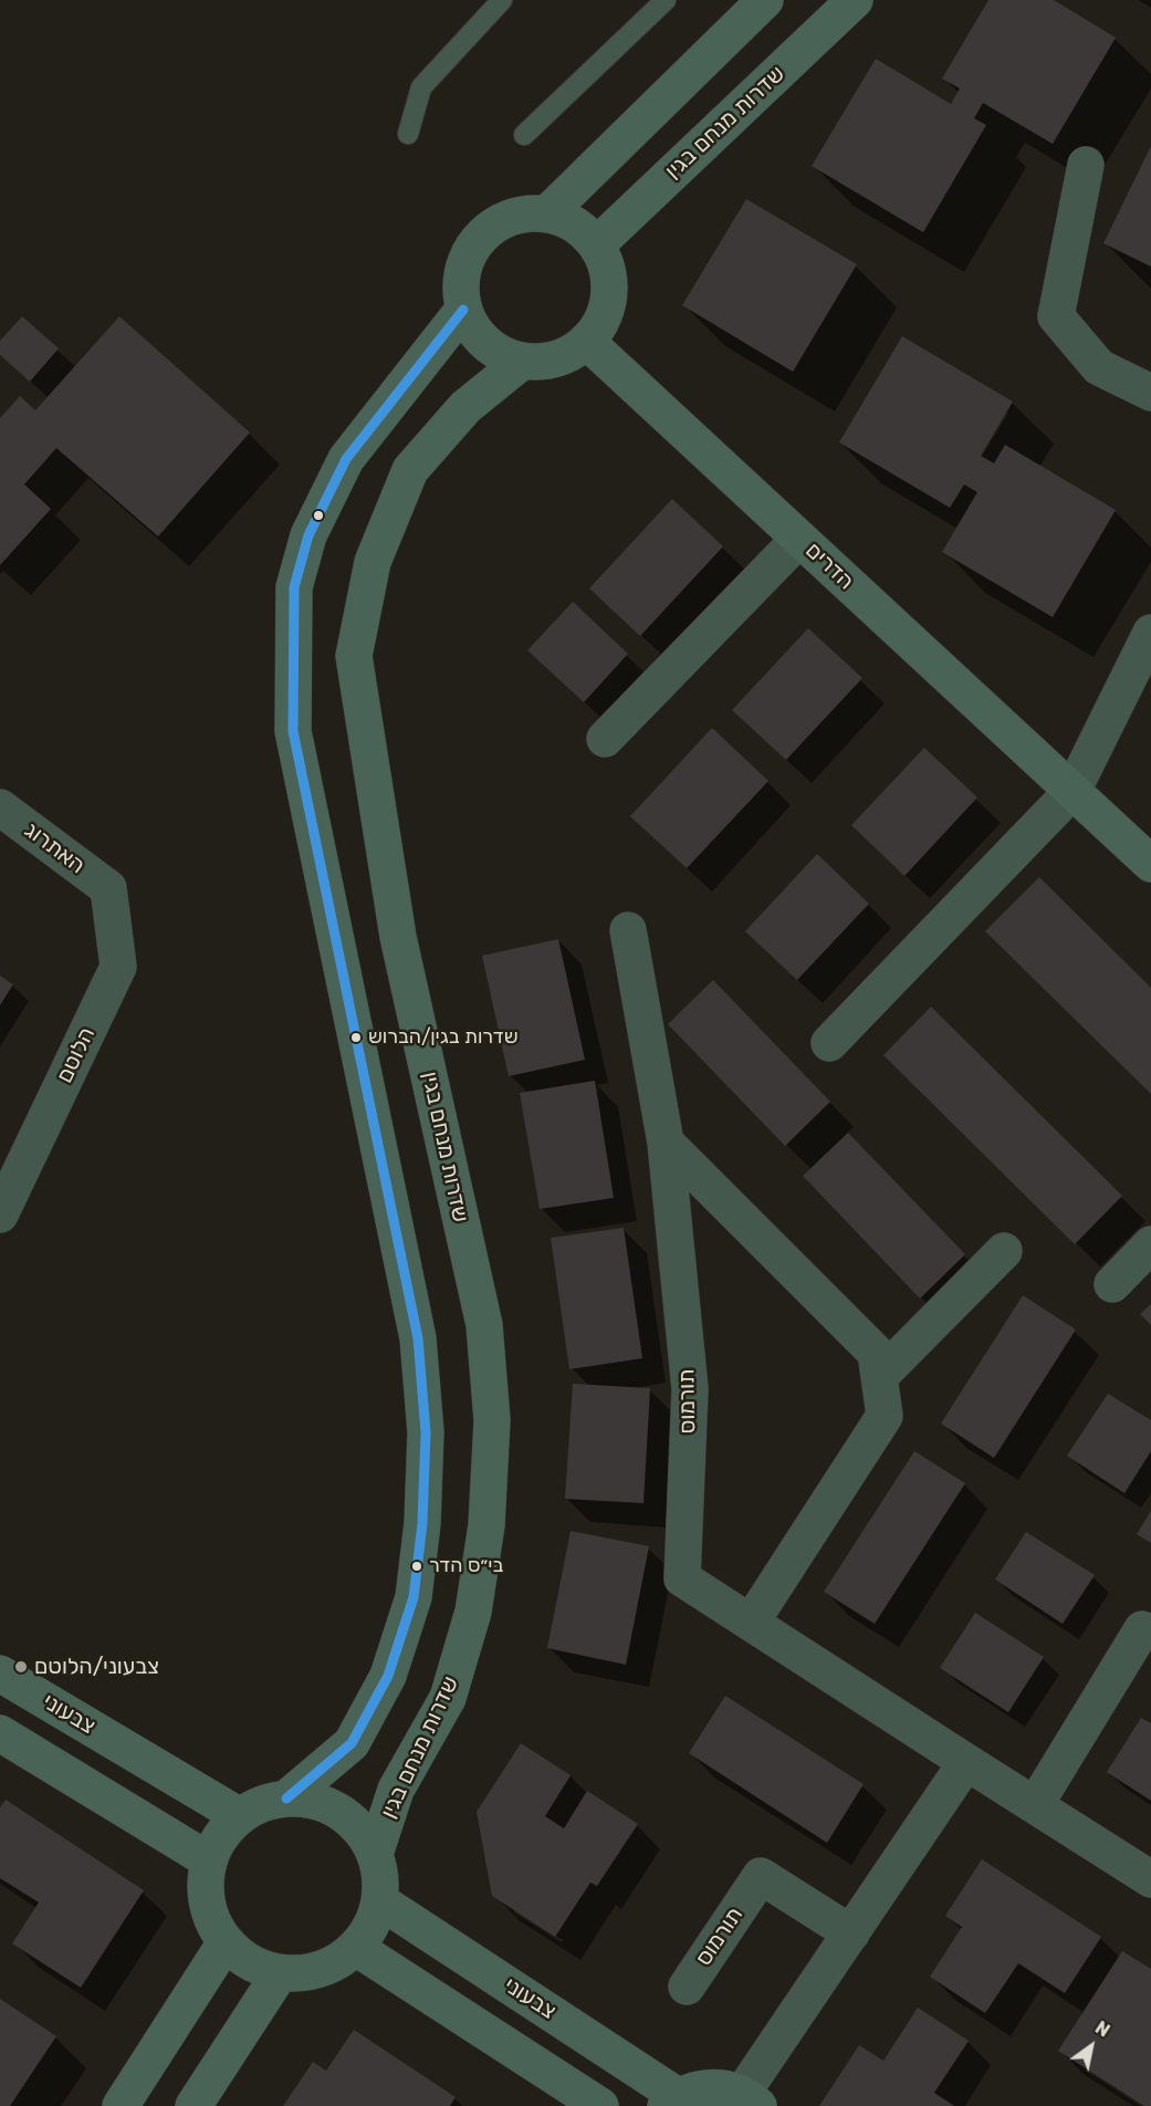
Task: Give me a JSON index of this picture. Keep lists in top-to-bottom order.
{
  "streets": {
    "street": [
      "שדרות מנחם בגין",
      "הדרים",
      "האתרוג",
      "הלוטם",
      "תורמוס",
      "צבעוני"
    ]
  },
  "crossings": [
    ["שדרות מנחם בגין", "הדרים"],
    ["שדרות מנחם בגין", "צבעוני"],
    ["האתרוג", "הלוטם"]
  ],
  "places": ["שדרות בגין/הברוש", "בי״ס הדר", "צבעוני/הלוטם"],
  "north": "top right"
}
